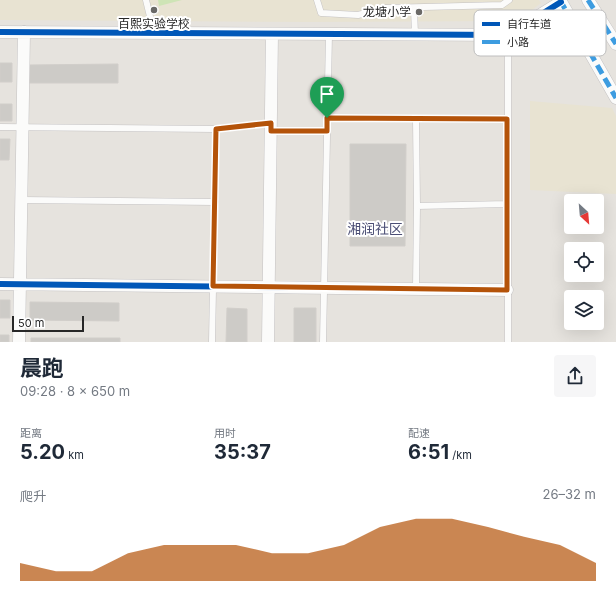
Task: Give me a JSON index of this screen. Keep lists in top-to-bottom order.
{
  "districts": ["湘润社区"],
  "places": ["百熙实验学校", "龙塘小学"],
  "legend": ["自行车道", "小路"],
  "scale_bar": "50 m",
  "north": "bottom right",
  "page": {
    "scale": "50 m",
    "heading": ["晨跑", "09:28 · 8 × 650 m"],
    "stats": [
      ["距离", "5.20 km"],
      ["用时", "35:37"],
      ["配速", "6:51 /km"]
    ],
    "chart": ["爬升", "26–32 m"]
  }
}
